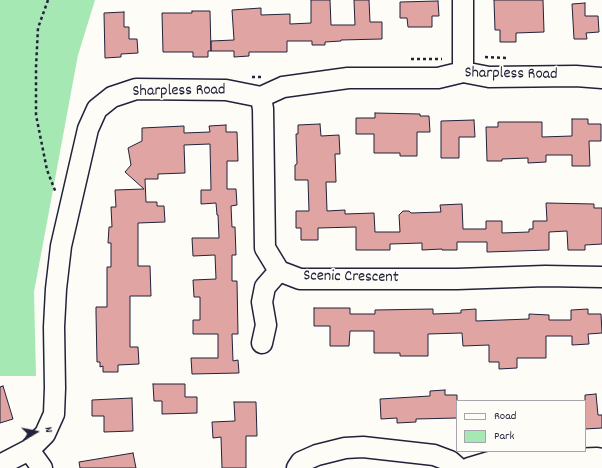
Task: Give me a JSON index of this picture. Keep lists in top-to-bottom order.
{
  "streets": {
    "street": ["Sharpless Road", "Scenic Crescent"]
  },
  "legend": ["Road", "Park"],
  "north": "right"
}
